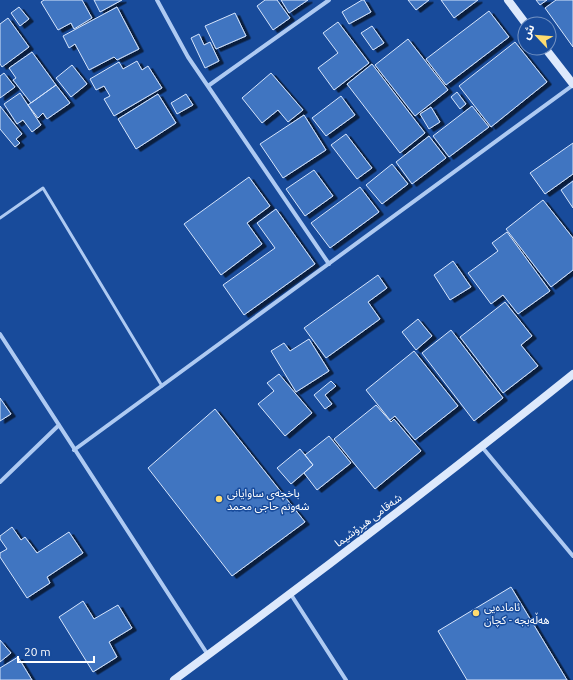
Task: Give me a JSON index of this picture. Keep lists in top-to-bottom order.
{
  "streets": {
    "main road": ["شەقامی هیرۆشیما"]
  },
  "places": ["باخچە‌ی ساوایانی شە‌ونم حاجی محمد", "ئامادەیی هەڵەبجە - کچان"],
  "scale_bar": "20 m",
  "north": "top left"
}
